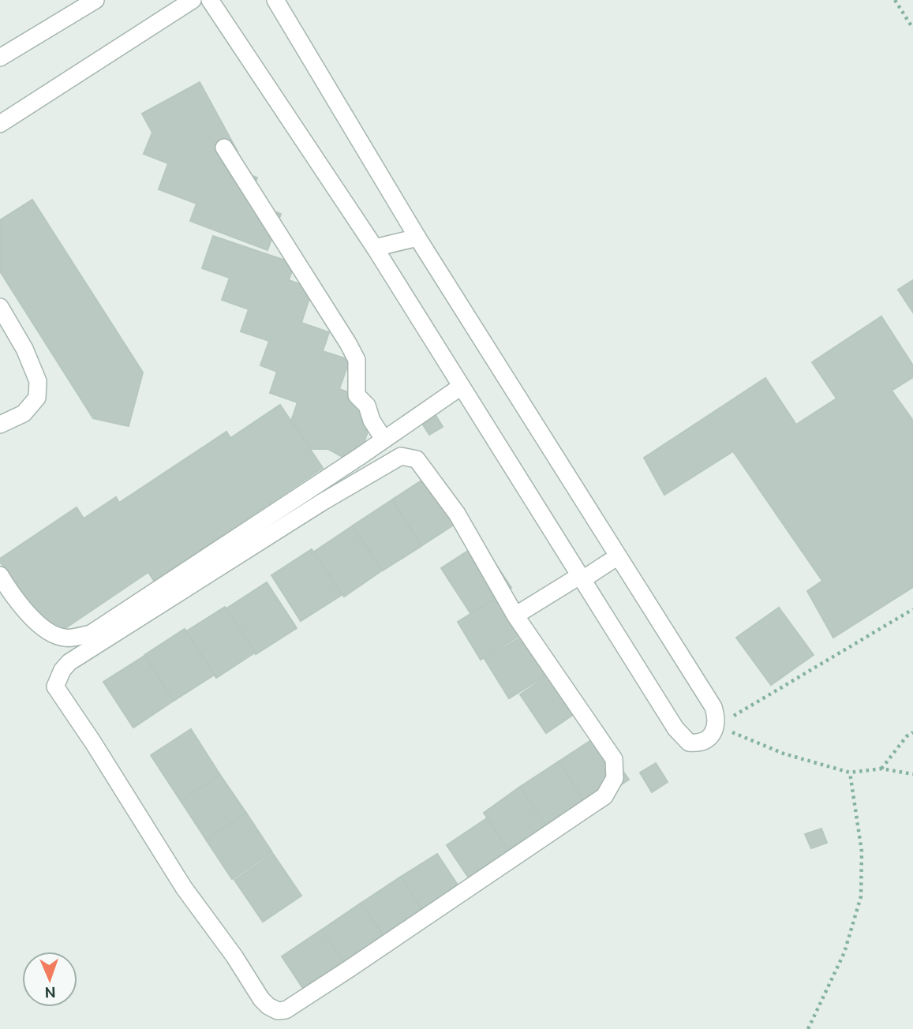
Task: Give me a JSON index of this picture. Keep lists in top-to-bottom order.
{
  "north": "bottom"
}
